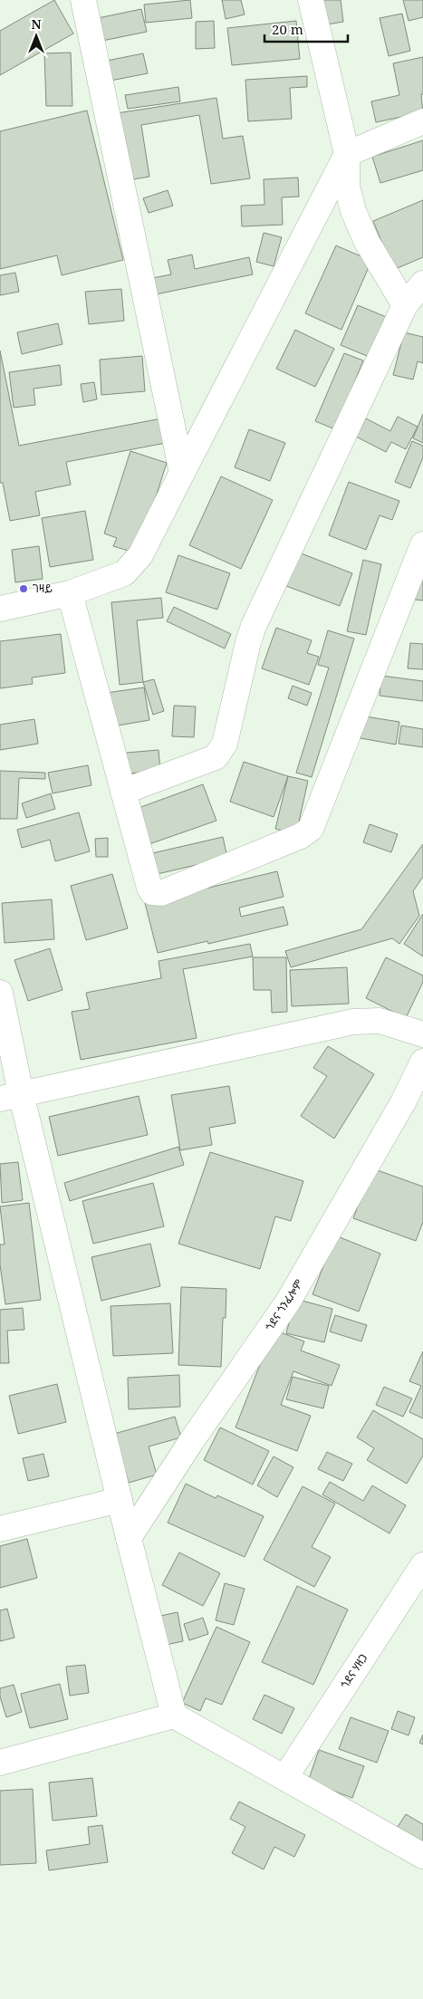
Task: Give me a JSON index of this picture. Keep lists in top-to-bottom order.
{
  "streets": {
    "street": ["ጎደና ጎንፈሎም", "ጎደና ሃዘጋ"]
  },
  "places": ["ገዛይ"],
  "scale_bar": "20 m",
  "north": "top"
}
